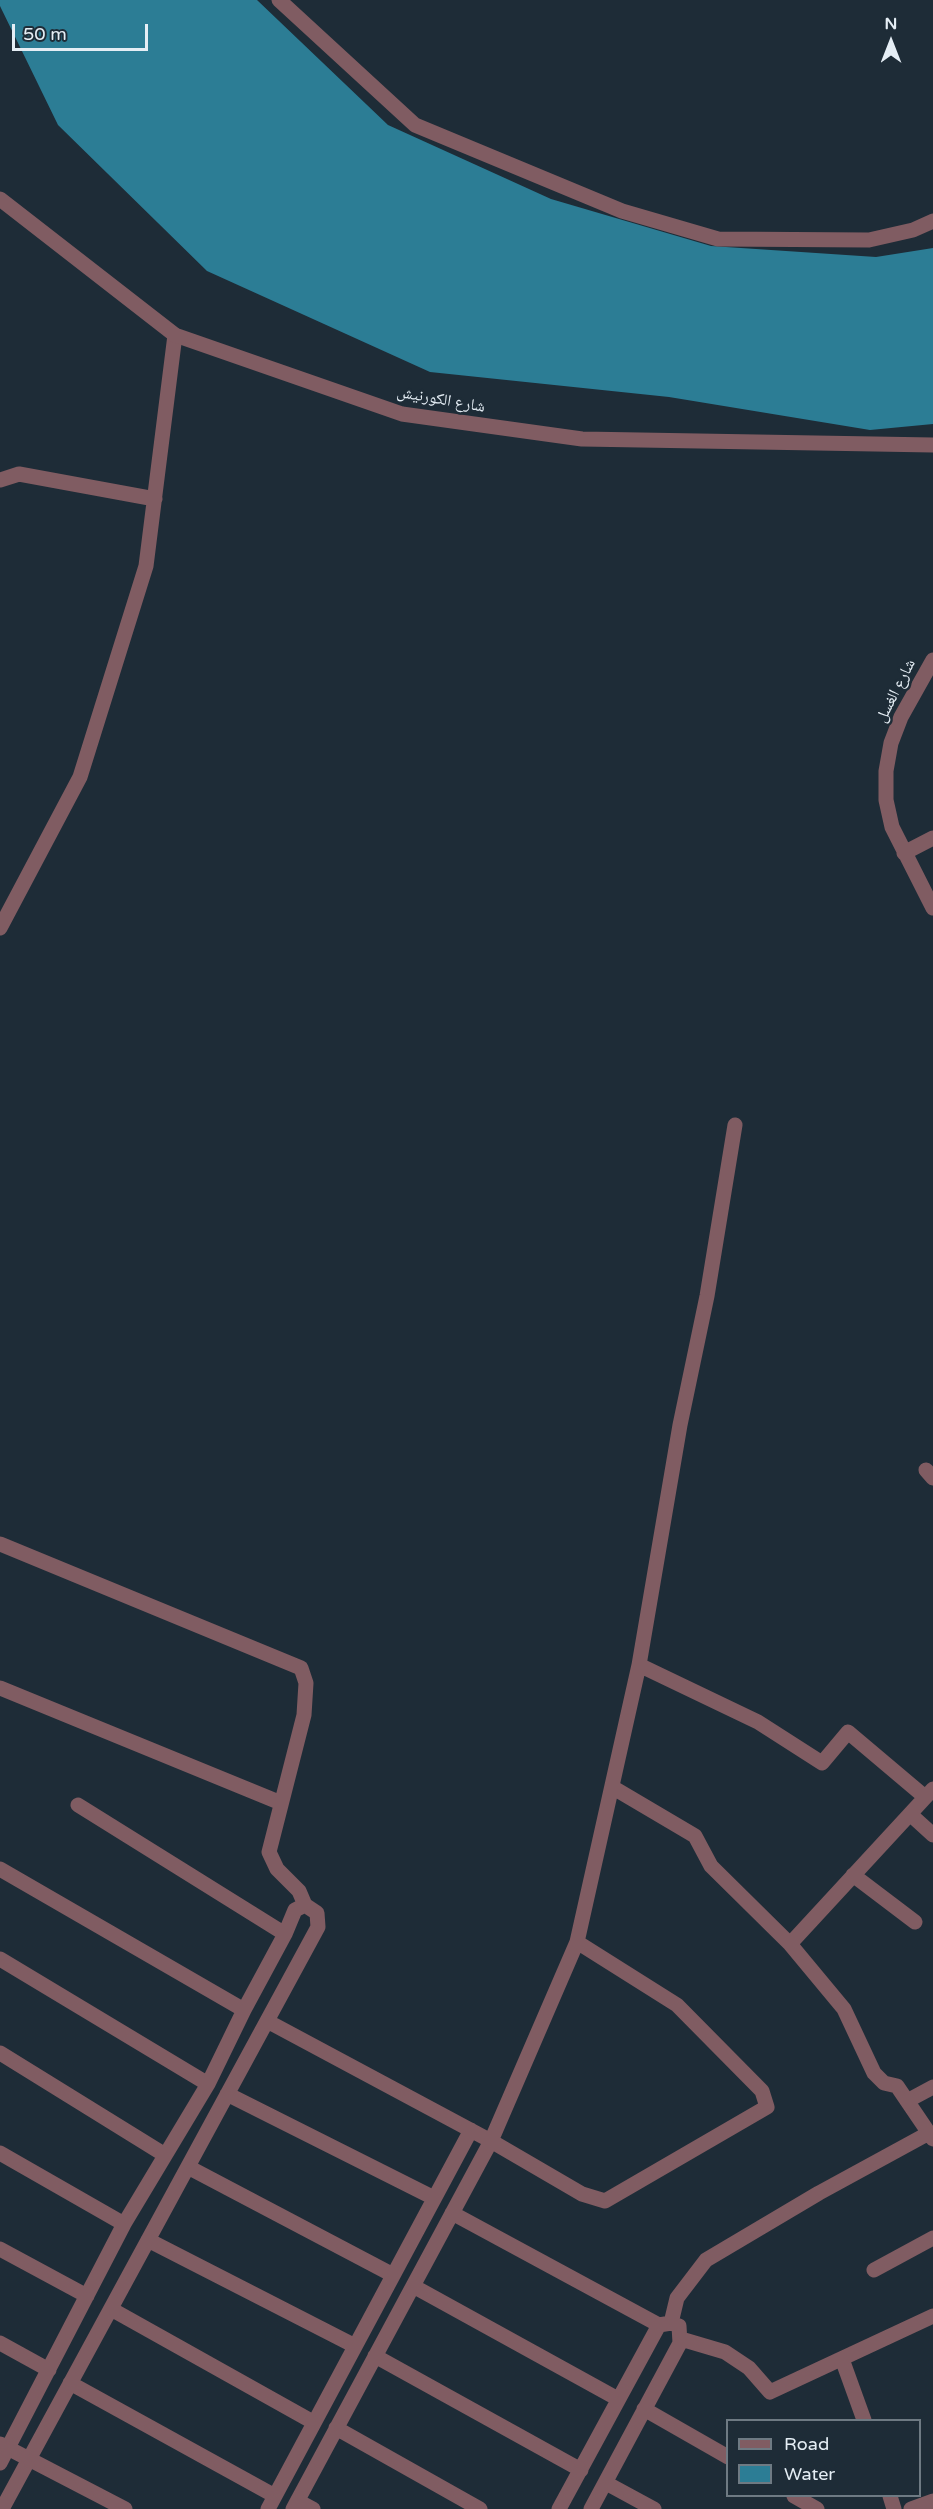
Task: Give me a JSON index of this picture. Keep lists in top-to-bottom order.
{
  "streets": {
    "street": ["شارع الكورنيش", "شارع الغسل"]
  },
  "legend": ["Road", "Water"],
  "scale_bar": "50 m",
  "north": "top"
}
